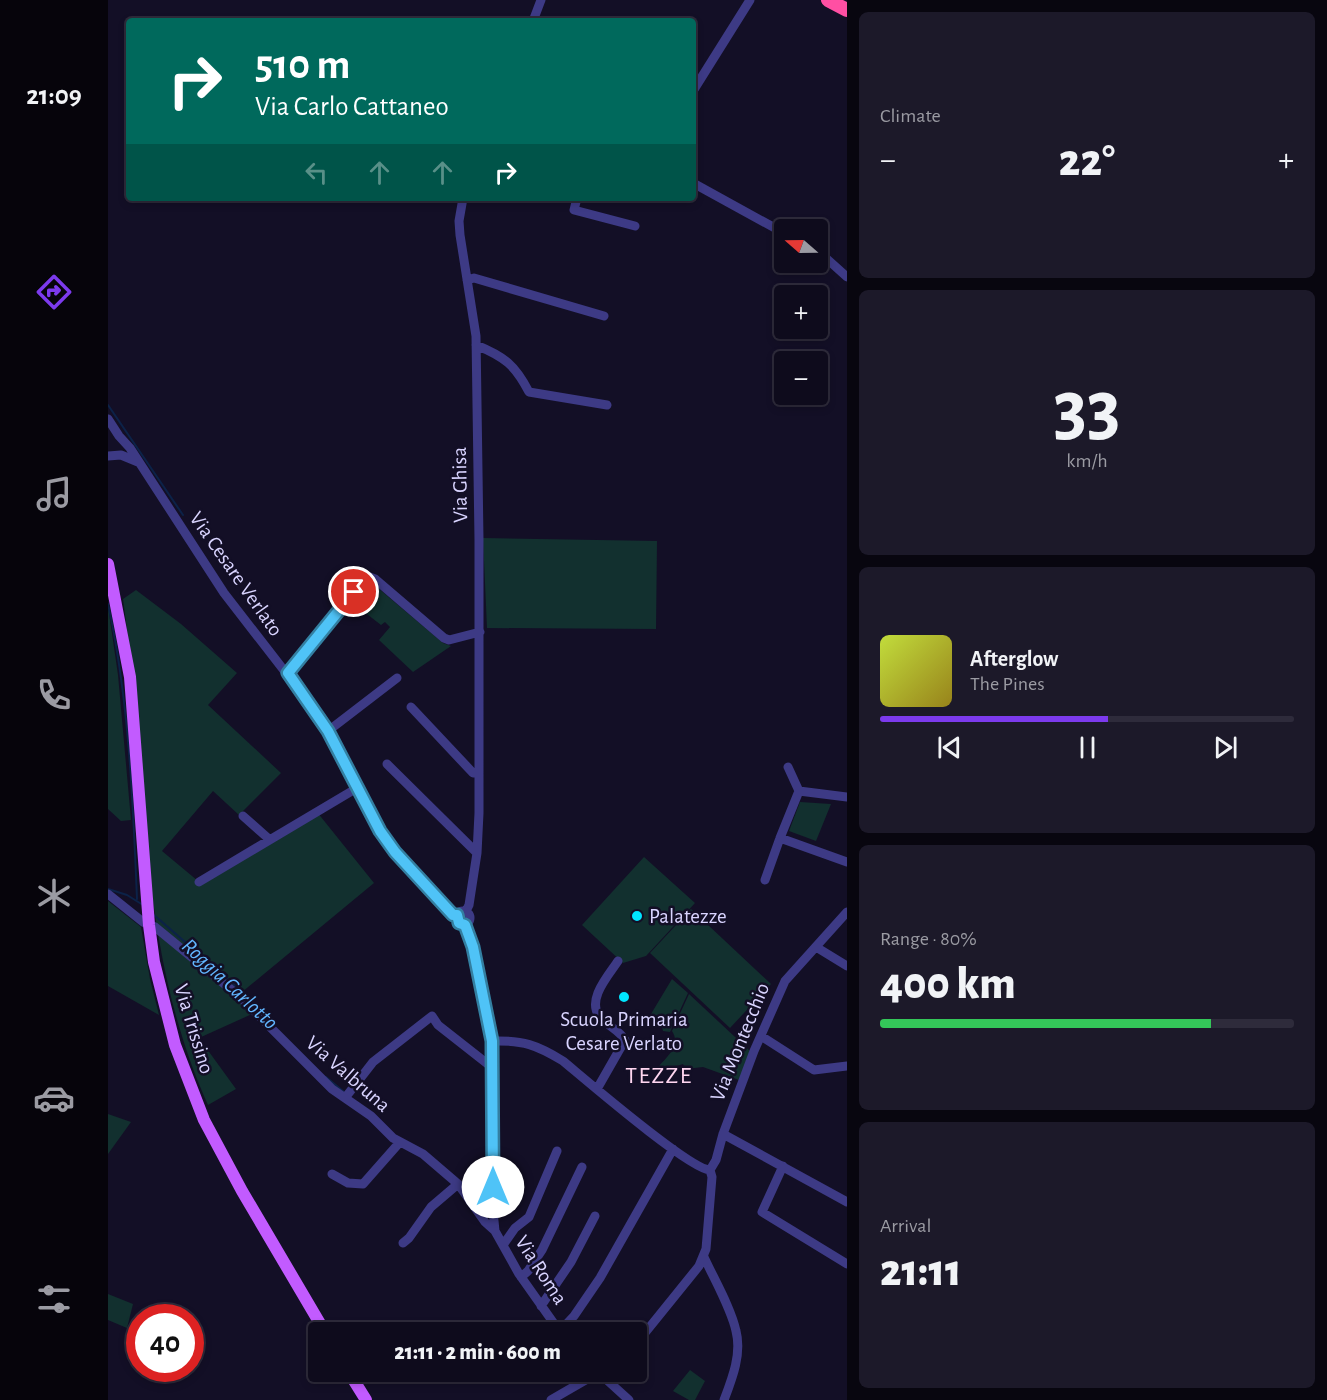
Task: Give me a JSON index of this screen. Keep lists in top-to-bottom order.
{
  "streets": {
    "main road": ["Via Trissino"],
    "street": [
      "Via Ghisa",
      "Via Cesare Verlato",
      "Via Montecchio",
      "Via Valbruna",
      "Via Roma"
    ]
  },
  "crossings": [
    ["Via Ghisa", "Via Cesare Verlato"],
    ["Via Trissino", "Via Valbruna"],
    ["Via Valbruna", "Via Roma"]
  ],
  "districts": ["TEZZE"],
  "water": ["Roggia Carlotto"],
  "places": ["Palatezze", "Scuola Primaria Cesare Verlato"],
  "north": "left",
  "page": {
    "tabs": "21:09",
    "tile": [
      "Climate",
      ["33", "km/h"],
      ["Range · 80%", "400 km"],
      ["Arrival", "21:11"]
    ],
    "turn": ["510 m", "Via Carlo Cattaneo"],
    "heat": ["−", "22°", "+"],
    "map_buttons": ["+", "−"],
    "song": ["Afterglow", "The Pines"],
    "limit": "40",
    "trip": "21:11 · 2 min · 600 m"
  }
}
